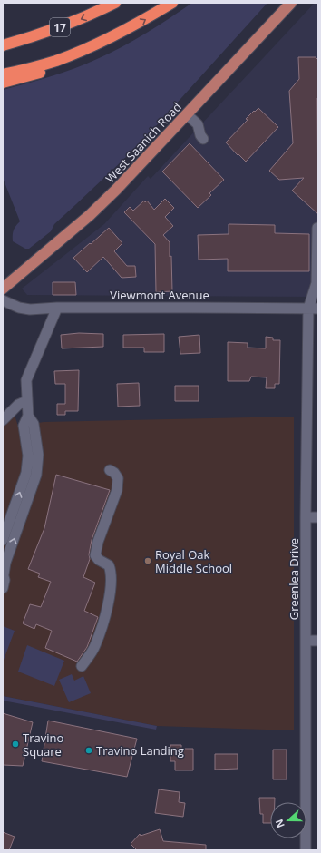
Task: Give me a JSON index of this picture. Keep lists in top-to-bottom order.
{
  "streets": {
    "highway": ["17"],
    "main road": ["West Saanich Road"],
    "street": ["Viewmont Avenue", "Greenlea Drive"]
  },
  "crossings": [
    ["Viewmont Avenue", "Greenlea Drive"]
  ],
  "places": ["Royal Oak Middle School", "Travino Square", "Travino Landing"],
  "north": "left"
}
